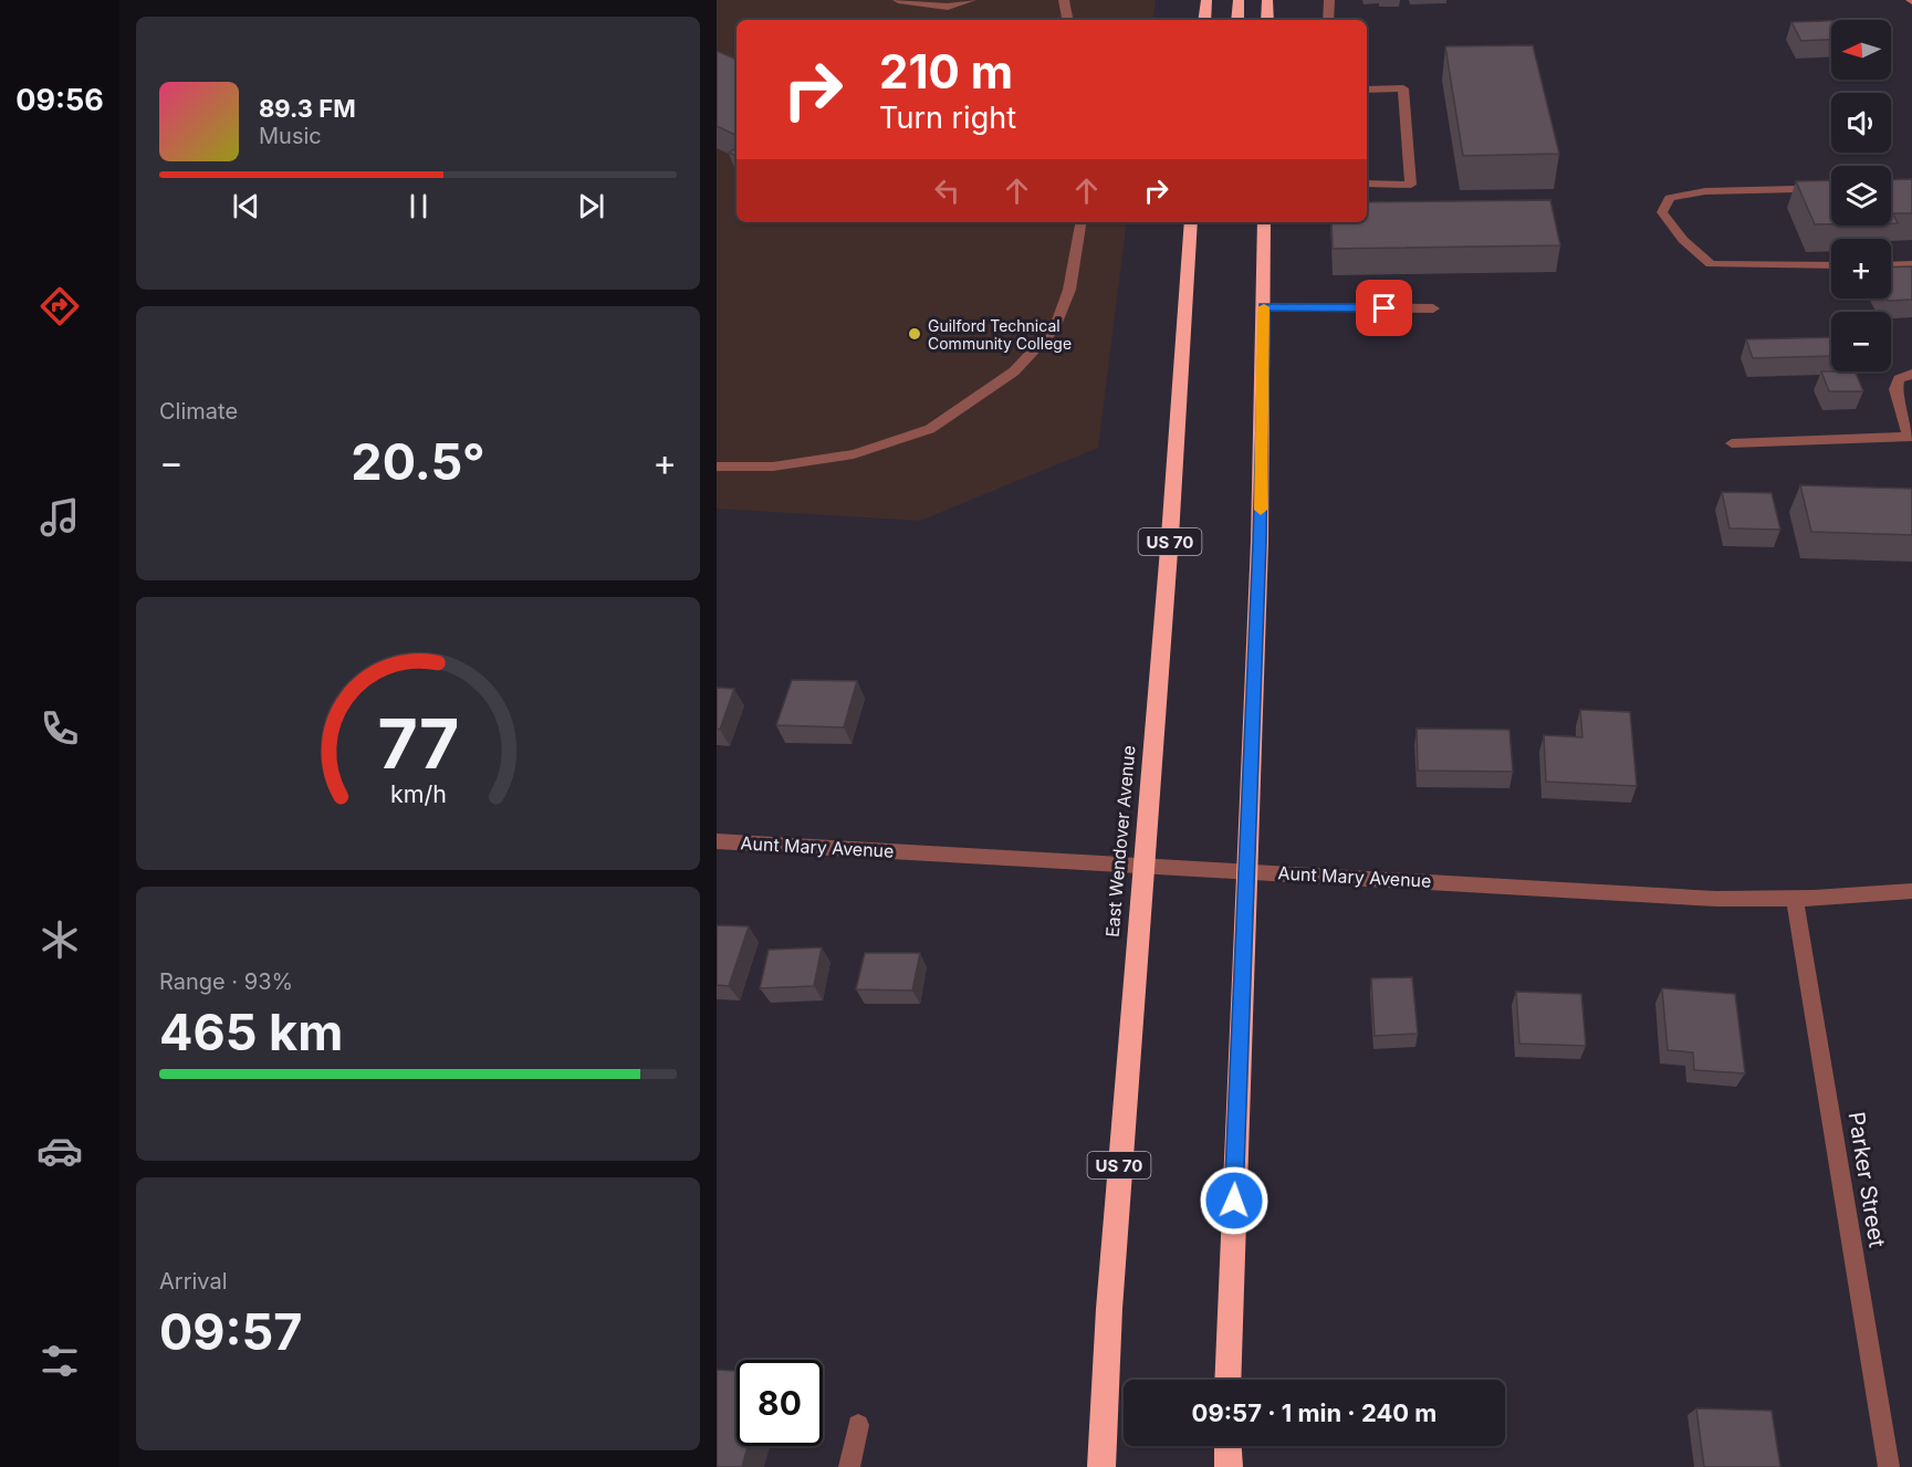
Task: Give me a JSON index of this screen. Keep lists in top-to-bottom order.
{
  "streets": {
    "highway": ["US 70", "East Wendover Avenue"],
    "street": ["Aunt Mary Avenue", "Parker Street"]
  },
  "crossings": [
    ["East Wendover Avenue", "Aunt Mary Avenue"],
    ["Aunt Mary Avenue", "Parker Street"]
  ],
  "places": ["Guilford Technical Community College"],
  "north": "left",
  "page": {
    "tabs": "09:56",
    "map_buttons": ["+", "−"],
    "turn": ["210 m", "Turn right"],
    "song": ["89.3 FM", "Music"],
    "tile": [
      "Climate",
      ["Range · 93%", "465 km"],
      ["Arrival", "09:57"]
    ],
    "heat": ["−", "20.5°", "+"],
    "limit": "80",
    "trip": "09:57 · 1 min · 240 m",
    "gauge": ["77", "km/h"]
  }
}
